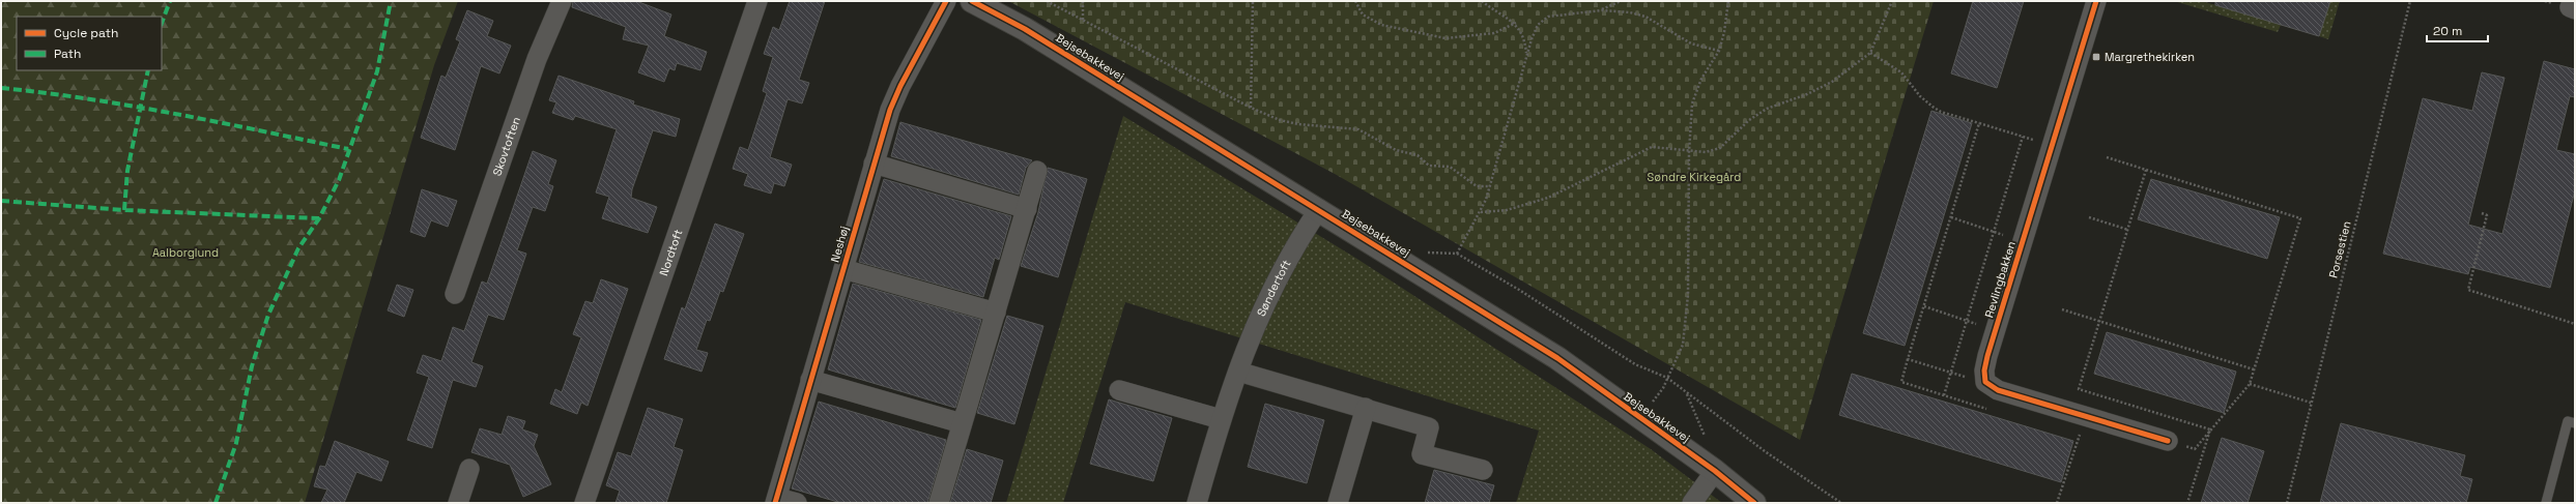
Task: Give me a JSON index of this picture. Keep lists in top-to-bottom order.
{
  "streets": {
    "street": [
      "Bejsebakkevej",
      "Skovtoften",
      "Neshøj",
      "Nordtoft",
      "Revlingbakken",
      "Søndertoft"
    ],
    "path": ["Porsestien"]
  },
  "crossings": [
    ["Bejsebakkevej", "Søndertoft"]
  ],
  "parks": ["Søndre Kirkegård", "Aalborglund"],
  "places": {
    "transit": ["Margrethekirken"]
  },
  "legend": ["Cycle path", "Path"],
  "scale_bar": "20 m"
}
